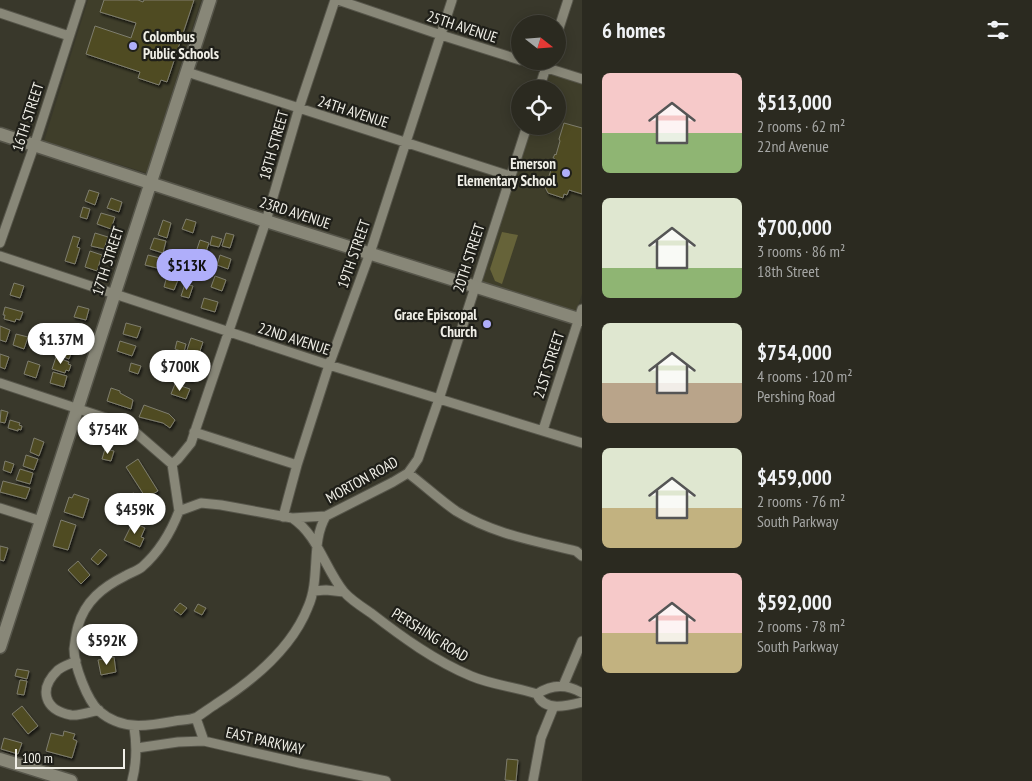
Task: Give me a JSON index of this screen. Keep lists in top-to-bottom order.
{
  "streets": {
    "main road": ["23RD AVENUE", "17TH STREET"],
    "street": [
      "25TH AVENUE",
      "24TH AVENUE",
      "16TH STREET",
      "18TH STREET",
      "19TH STREET",
      "20TH STREET",
      "22ND AVENUE",
      "21ST STREET",
      "MORTON ROAD",
      "PERSHING ROAD",
      "EAST PARKWAY"
    ]
  },
  "crossings": [
    ["25TH AVENUE", "18TH STREET"],
    ["25TH AVENUE", "19TH STREET"],
    ["24TH AVENUE", "18TH STREET"],
    ["24TH AVENUE", "19TH STREET"],
    ["24TH AVENUE", "20TH STREET"],
    ["24TH AVENUE", "17TH STREET"],
    ["16TH STREET", "23RD AVENUE"],
    ["18TH STREET", "23RD AVENUE"],
    ["18TH STREET", "22ND AVENUE"],
    ["23RD AVENUE", "19TH STREET"],
    ["23RD AVENUE", "20TH STREET"],
    ["23RD AVENUE", "17TH STREET"],
    ["23RD AVENUE", "21ST STREET"],
    ["19TH STREET", "22ND AVENUE"],
    ["19TH STREET", "PERSHING ROAD"],
    ["20TH STREET", "22ND AVENUE"],
    ["20TH STREET", "MORTON ROAD"],
    ["17TH STREET", "22ND AVENUE"],
    ["22ND AVENUE", "21ST STREET"],
    ["22ND AVENUE", "MORTON ROAD"],
    ["MORTON ROAD", "PERSHING ROAD"]
  ],
  "places": ["Colombus Public Schools", "Emerson Elementary School", "Grace Episcopal Church"],
  "scale_bar": "100 m",
  "north": "right",
  "page": {
    "heading": "6 homes",
    "list": [
      {
        "name": "$513,000",
        "note": "2 rooms · 62 m² · 22nd Avenue"
      },
      {
        "name": "$700,000",
        "note": "3 rooms · 86 m² · 18th Street"
      },
      {
        "name": "$754,000",
        "note": "4 rooms · 120 m² · Pershing Road"
      },
      {
        "name": "$459,000",
        "note": "2 rooms · 76 m² · South Parkway"
      },
      {
        "name": "$592,000",
        "note": "2 rooms · 78 m² · South Parkway"
      }
    ],
    "price": [
      "$513K",
      "$1.37M",
      "$700K",
      "$754K",
      "$459K",
      "$592K"
    ],
    "scale": "100 m"
  }
}
